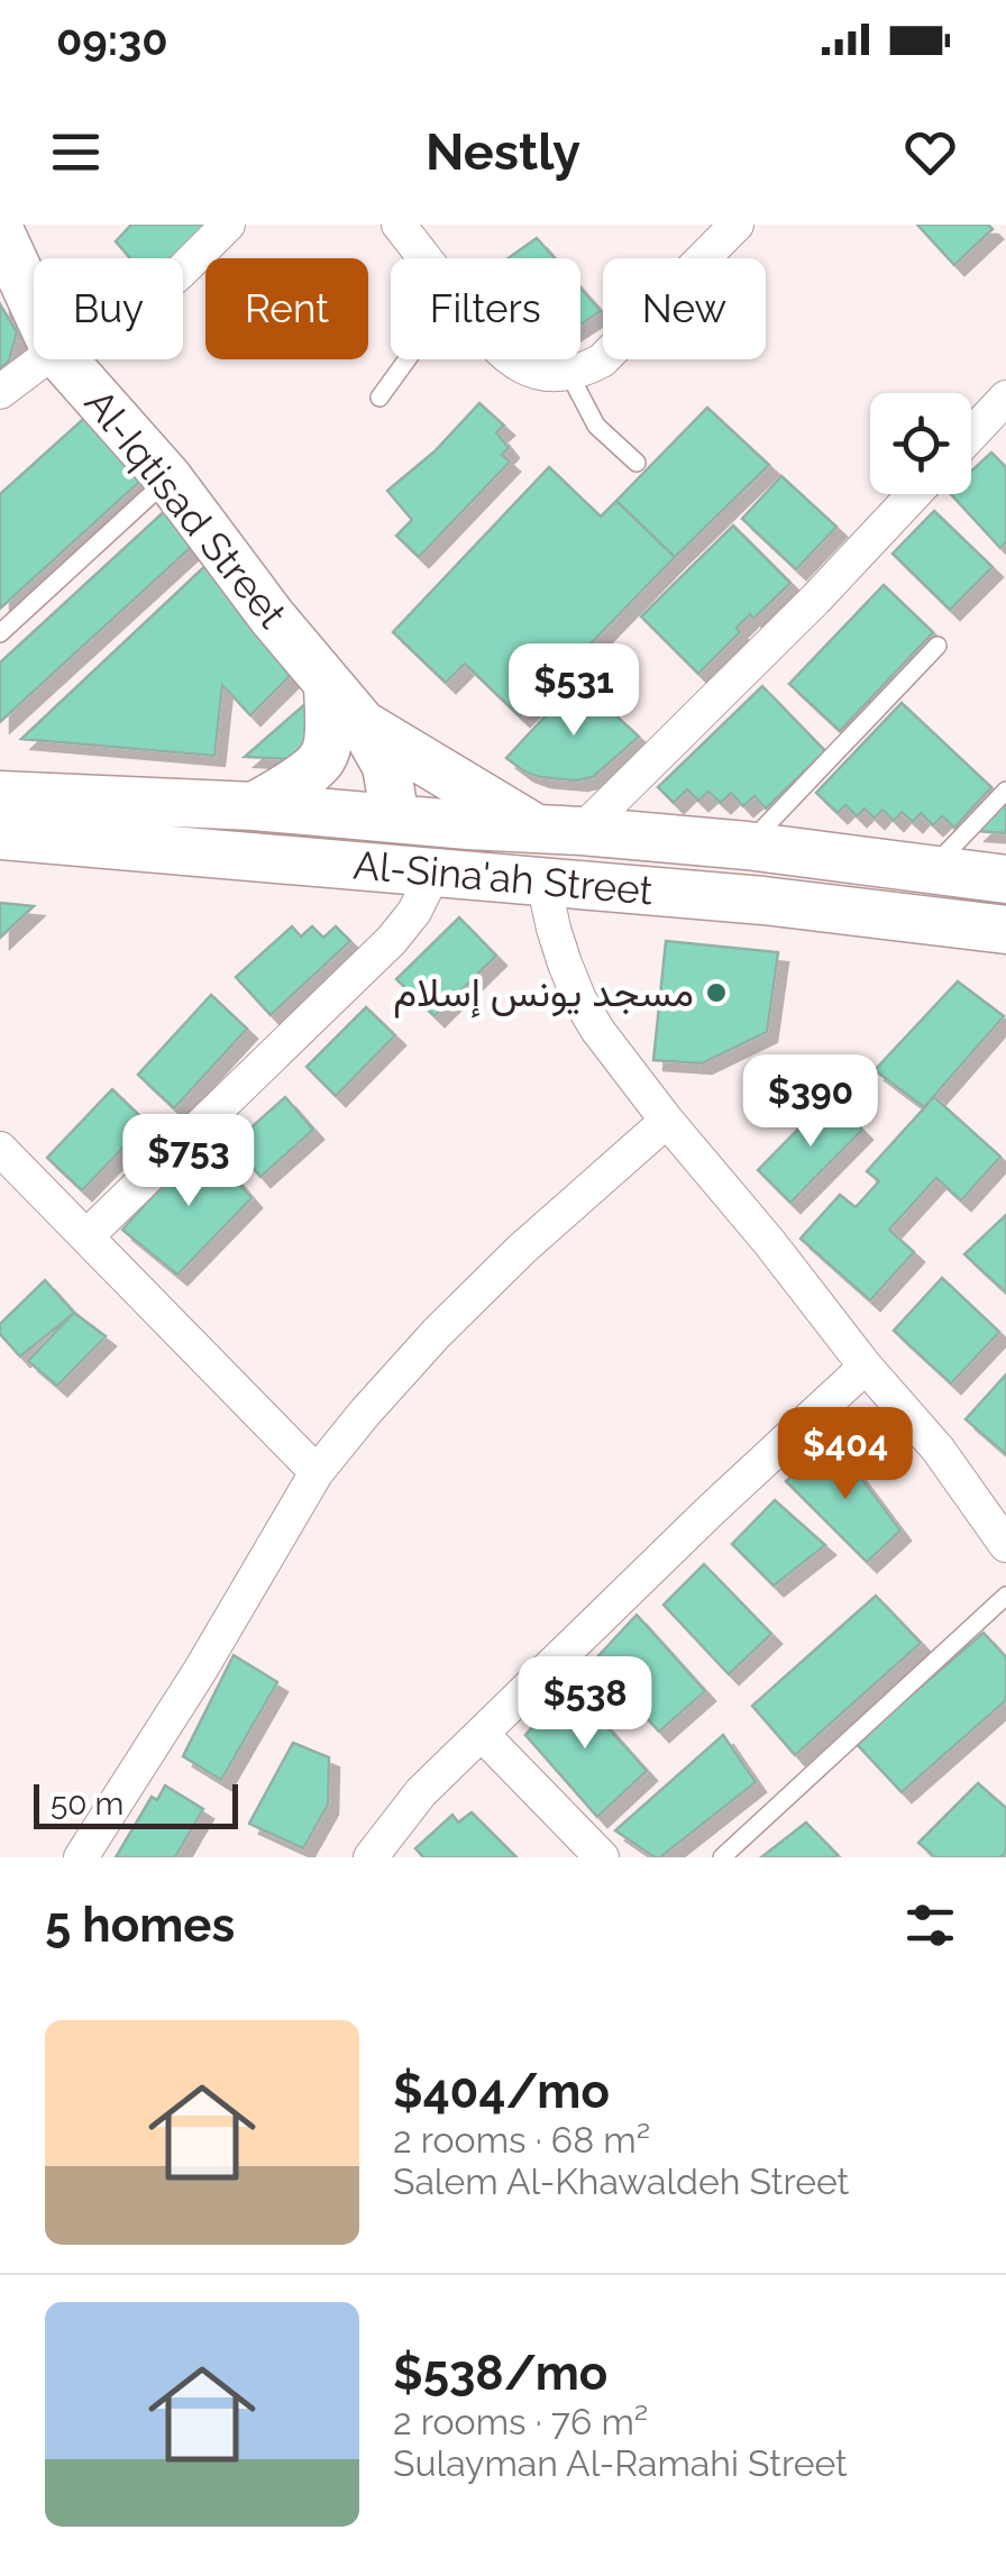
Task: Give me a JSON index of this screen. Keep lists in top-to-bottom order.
{
  "streets": {
    "main road": ["Al-Iqtisad Street", "Al-Sina'ah Street"]
  },
  "crossings": [
    ["Al-Iqtisad Street", "Al-Sina'ah Street"]
  ],
  "places": ["مسجد يونس إسلام"],
  "scale_bar": "50 m",
  "page": {
    "status": "09:30",
    "header": "Nestly",
    "chip": [
      "Buy",
      "Rent",
      "Filters",
      "New"
    ],
    "price": [
      "$531",
      "$390",
      "$753",
      "$404",
      "$538"
    ],
    "scale": "50 m",
    "heading": "5 homes",
    "list": [
      {
        "name": "$404/mo",
        "note": "2 rooms · 68 m² · Salem Al-Khawaldeh Street"
      },
      {
        "name": "$538/mo",
        "note": "2 rooms · 76 m² · Sulayman Al-Ramahi Street"
      }
    ]
  }
}
